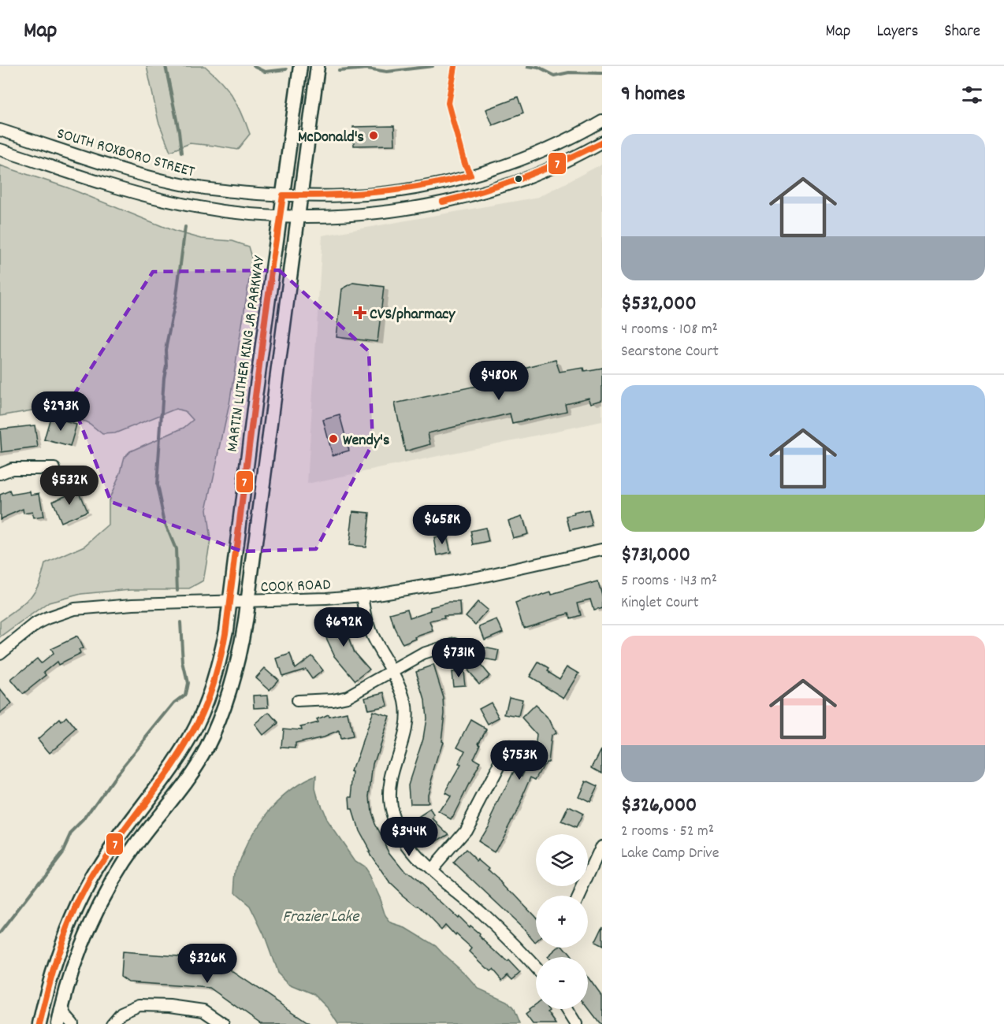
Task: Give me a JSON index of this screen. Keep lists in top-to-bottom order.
{
  "streets": {
    "main road": ["MARTIN LUTHER KING JR PARKWAY"],
    "street": ["SOUTH ROXBORO STREET", "COOK ROAD"]
  },
  "crossings": [
    ["SOUTH ROXBORO STREET", "MARTIN LUTHER KING JR PARKWAY"],
    ["MARTIN LUTHER KING JR PARKWAY", "COOK ROAD"]
  ],
  "water": ["Frazier Lake"],
  "places": {
    "other": ["McDonald's", "Wendy's"],
    "health": ["CVS/pharmacy"]
  },
  "lines": ["transit line 7"],
  "page": {
    "header": "Map",
    "nav": ["Map", "Layers", "Share"],
    "heading": "9 homes",
    "list": [
      {
        "name": "$532,000",
        "note": "4 rooms · 108 m² · Searstone Court"
      },
      {
        "name": "$731,000",
        "note": "5 rooms · 143 m² · Kinglet Court"
      },
      {
        "name": "$326,000",
        "note": "2 rooms · 52 m² · Lake Camp Drive"
      }
    ],
    "price": [
      "$480K",
      "$293K",
      "$532K",
      "$658K",
      "$692K",
      "$731K",
      "$753K",
      "$344K",
      "$326K"
    ],
    "map_buttons": ["+", "−"]
  }
}
